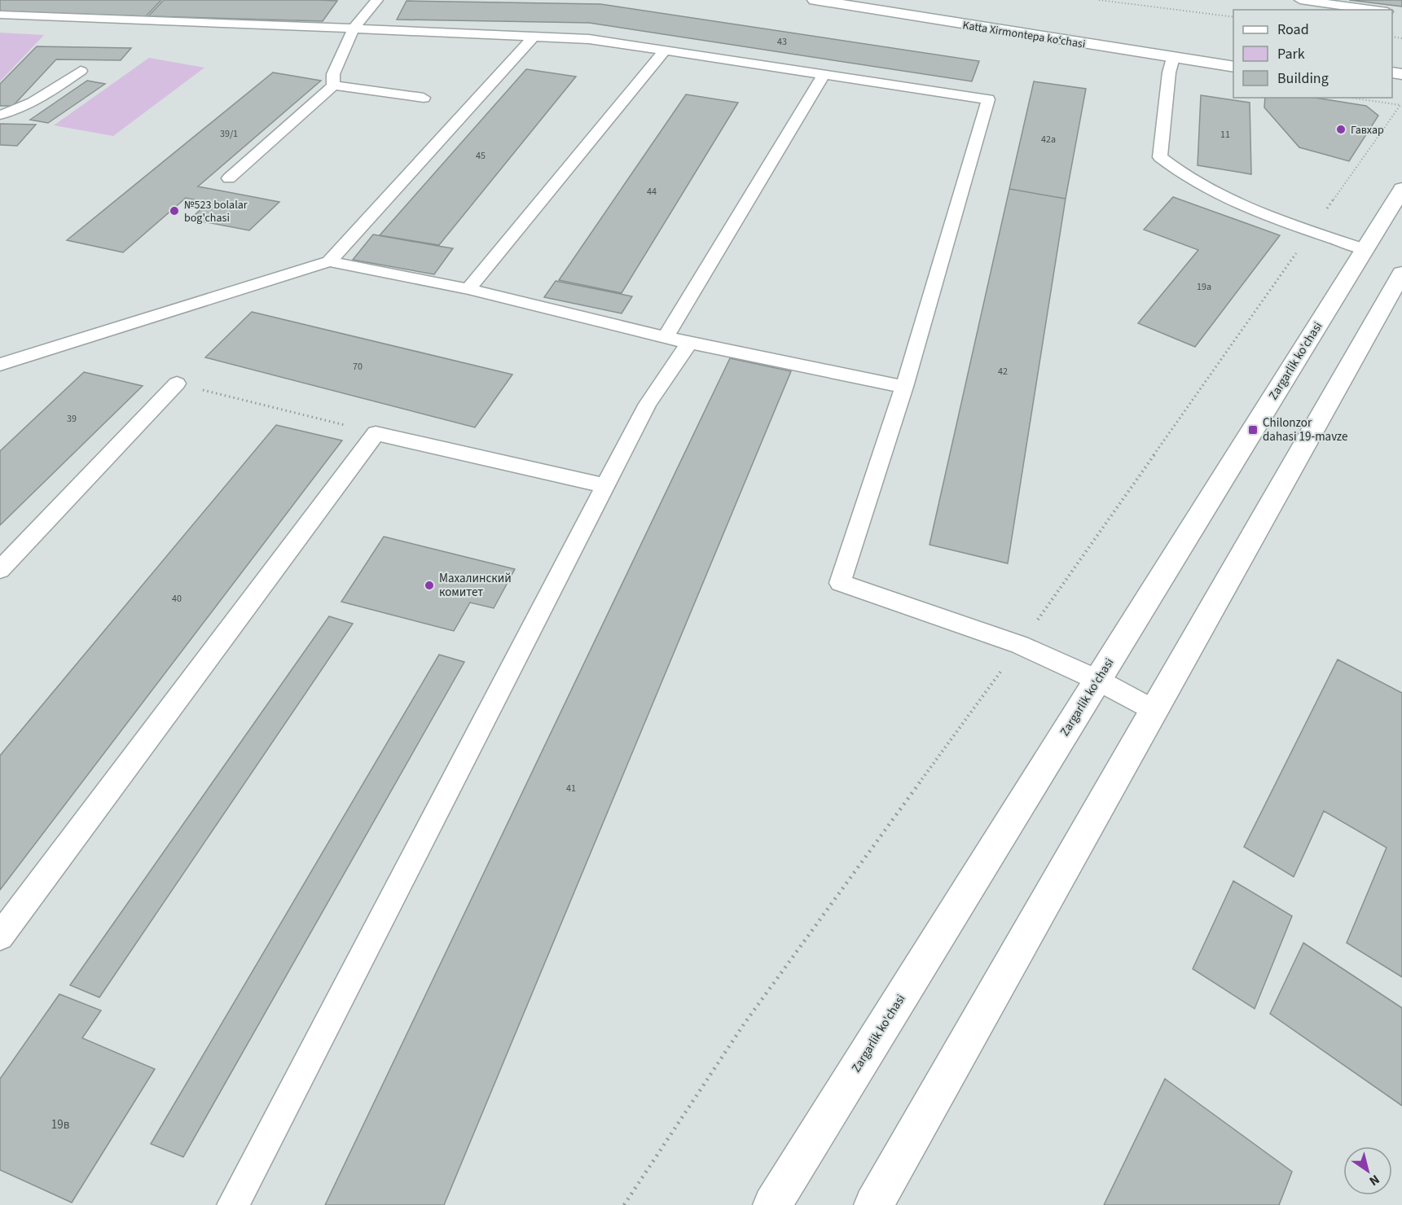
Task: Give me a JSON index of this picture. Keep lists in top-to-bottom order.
{
  "streets": {
    "main road": ["Katta Xirmontepa koʻchasi", "Zargarlik ko'chasi"]
  },
  "places": {
    "other": ["Гавхар", "№523 bolalar bog'chasi", "Махалинский комитет"],
    "transit": ["Chilonzor dahasi 19-mavze"]
  },
  "house_numbers": [
    "43",
    "39/1",
    "11",
    "42a",
    "45",
    "44",
    "19a",
    "70",
    "42",
    "39",
    "40",
    "41",
    "19в"
  ],
  "legend": ["Road", "Park", "Building"],
  "north": "bottom right"
}
